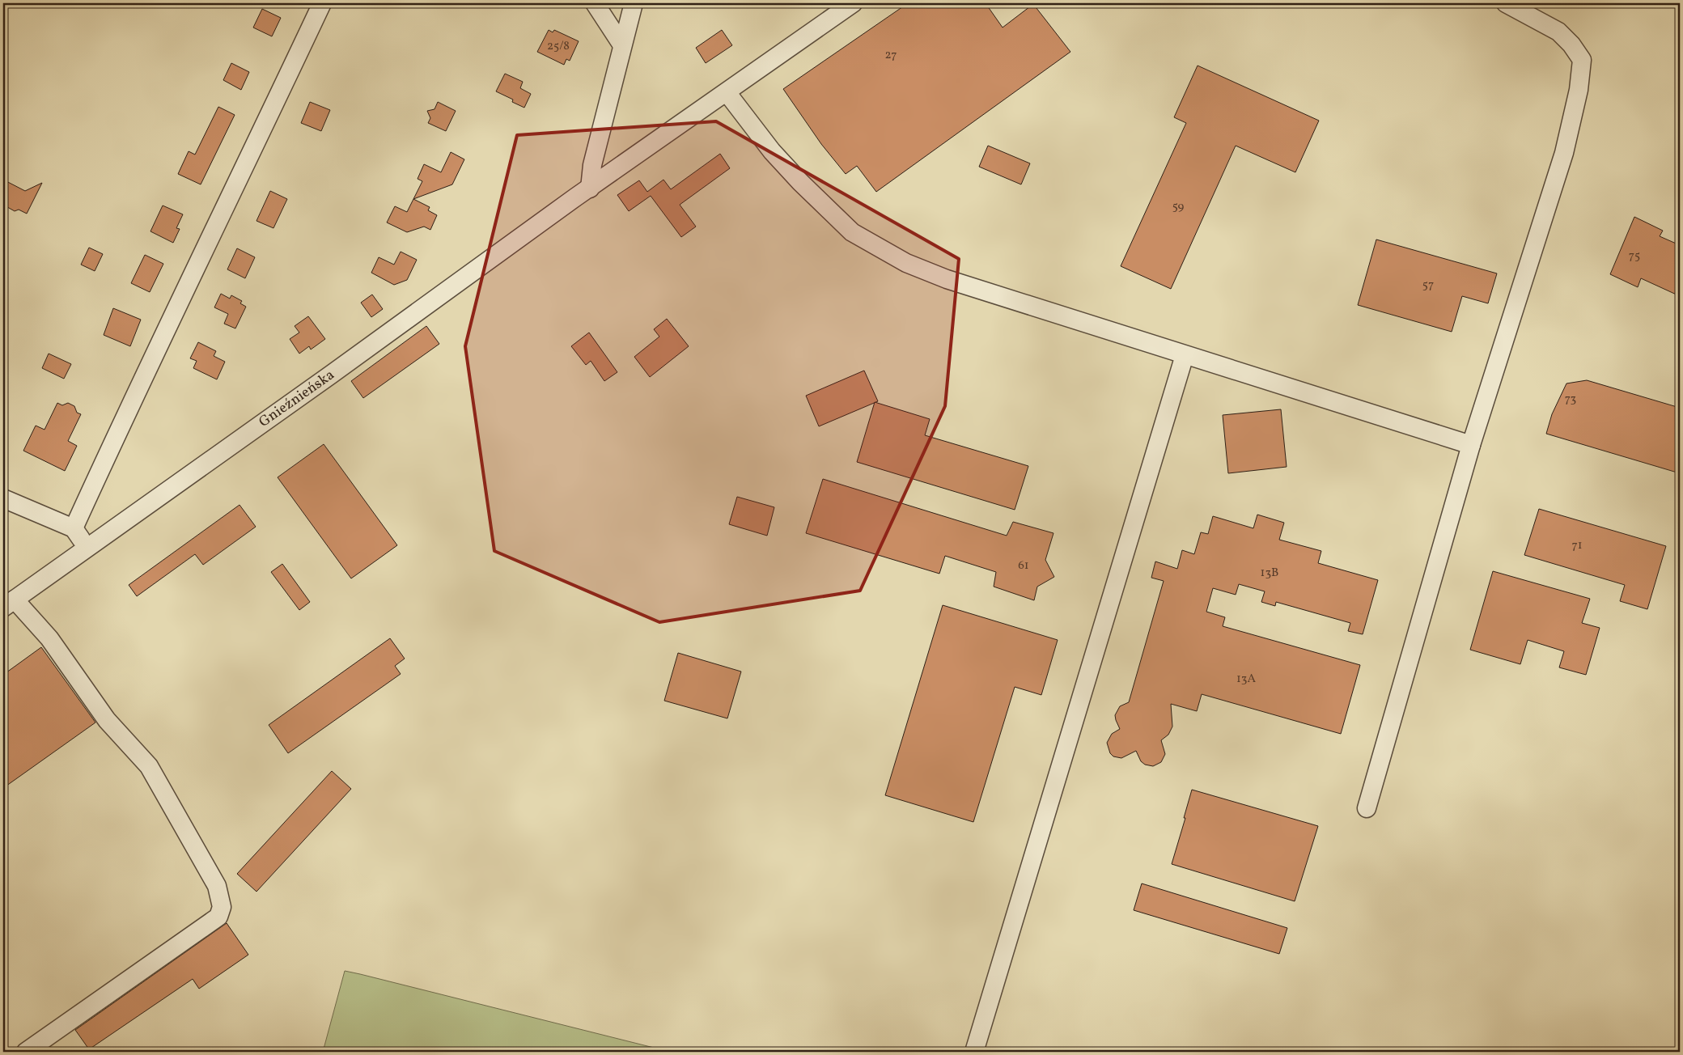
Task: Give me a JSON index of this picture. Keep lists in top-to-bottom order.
{
  "streets": {
    "street": ["Gnieźnieńska"]
  },
  "house_numbers": [
    "25/8",
    "27",
    "59",
    "75",
    "57",
    "73",
    "71",
    "61",
    "13B",
    "13A"
  ]
}
